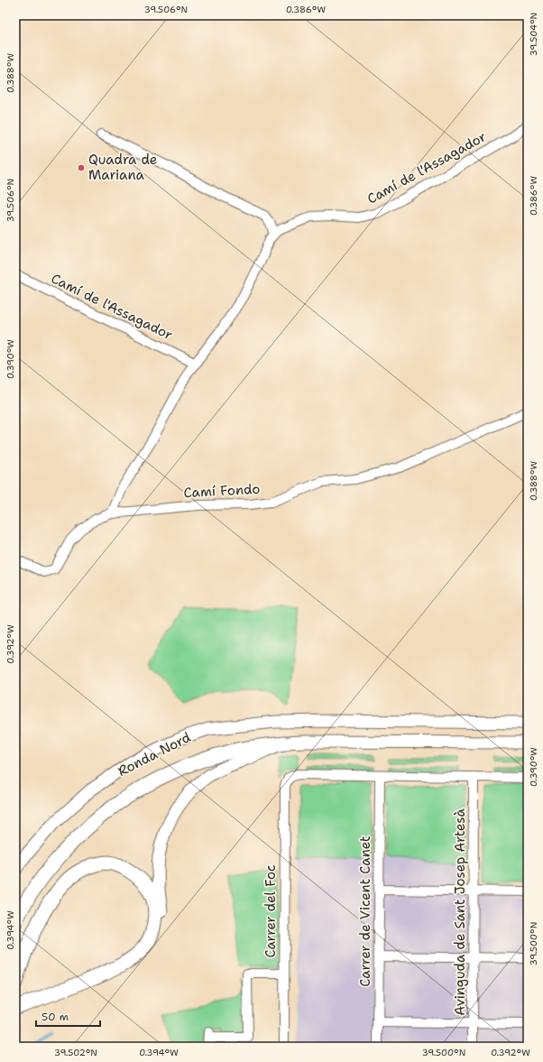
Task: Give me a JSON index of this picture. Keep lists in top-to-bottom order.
{
  "streets": {
    "highway": ["Ronda Nord"],
    "street": [
      "Camí de l'Assagador",
      "Camí Fondo",
      "Carrer del Foc",
      "Carrer de Vicent Canet",
      "Avinguda de Sant Josep Artesà"
    ]
  },
  "crossings": [
    ["Carrer del Foc", "Carrer de Vicent Canet"]
  ],
  "places": ["Quadra de Mariana"],
  "scale_bar": "50 m",
  "coordinates": [
    "39.506°N",
    "0.386°W",
    "39.504°N",
    "0.388°W",
    "0.390°W",
    "0.392°W",
    "0.394°W",
    "39.500°N",
    "39.502°N"
  ]
}
